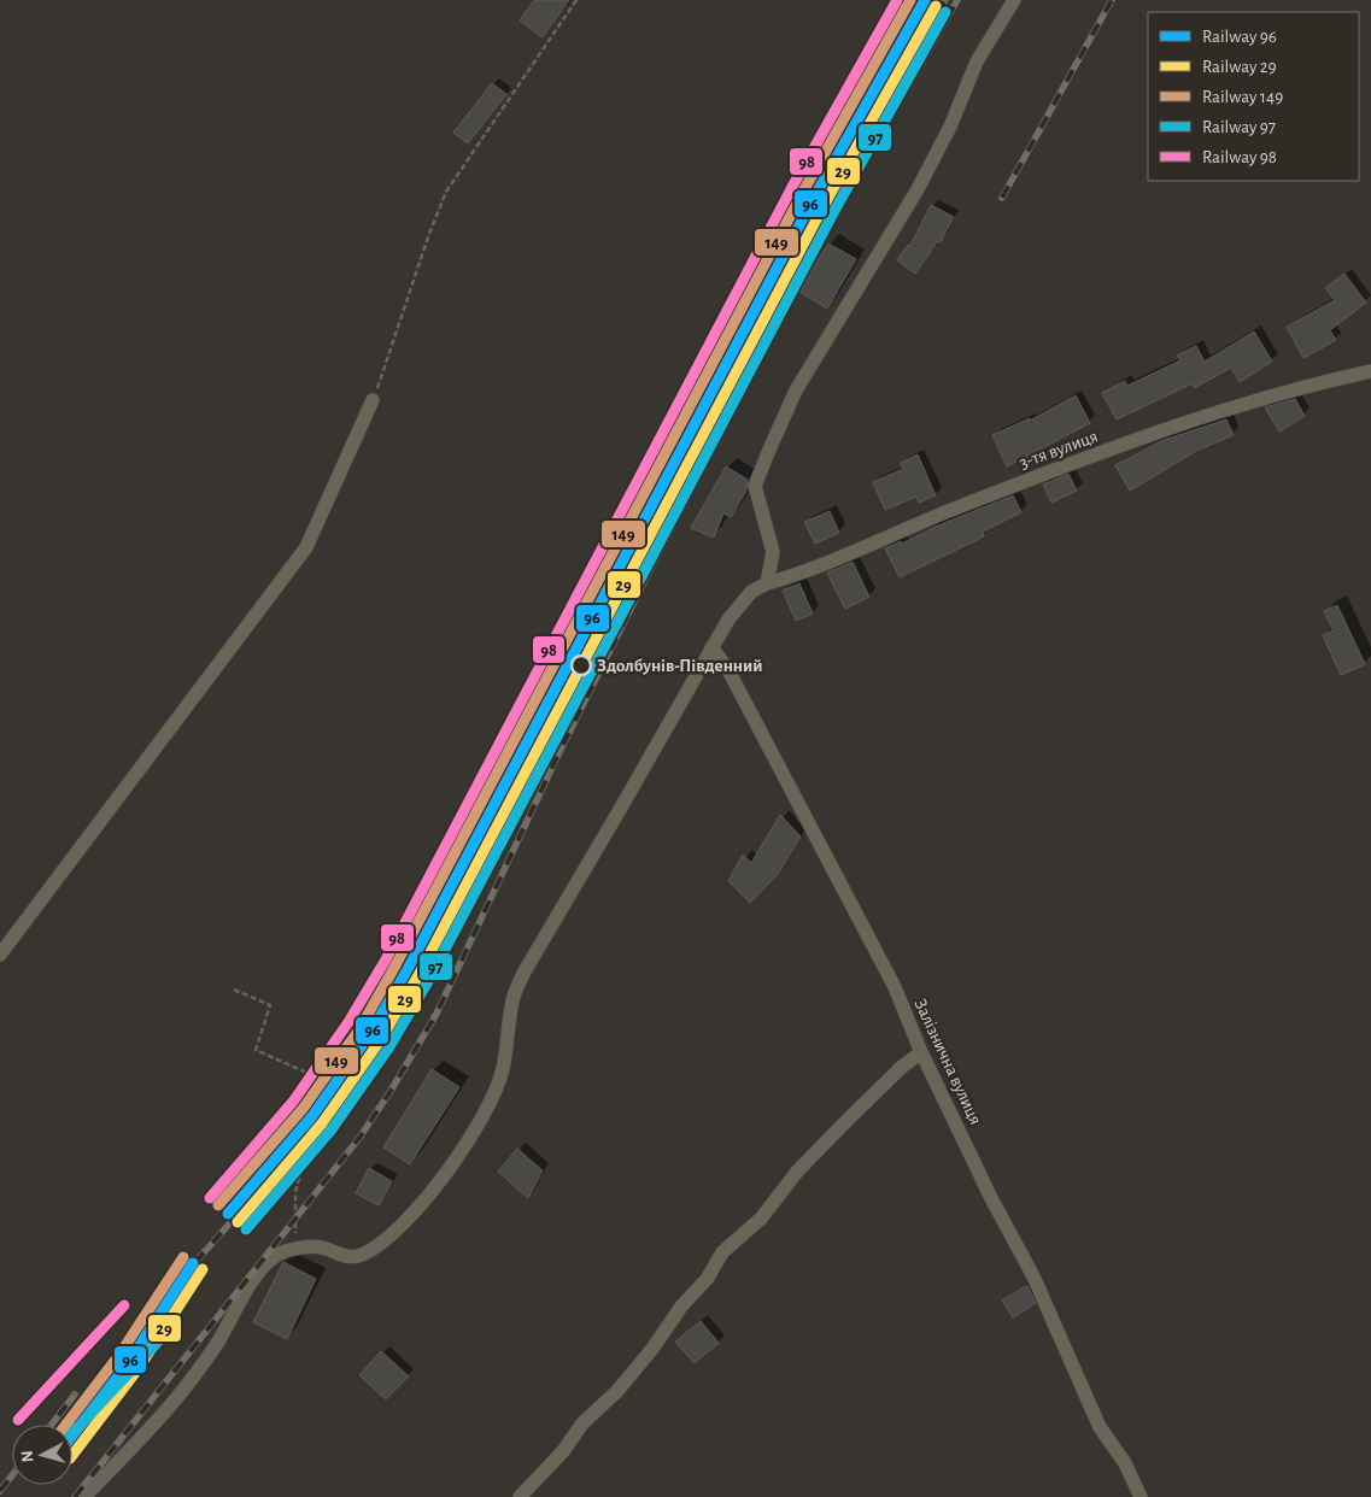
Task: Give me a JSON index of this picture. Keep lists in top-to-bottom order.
{
  "streets": {
    "street": ["3-тя вулиця", "Залізнична вулиця"]
  },
  "places": ["Здолбунів-Південний"],
  "lines": [
    "rail line 96",
    "rail line 149",
    "rail line 98",
    "rail line 29",
    "rail line 97"
  ],
  "legend": [
    "Railway 96",
    "Railway 29",
    "Railway 149",
    "Railway 97",
    "Railway 98"
  ],
  "north": "left"
}
